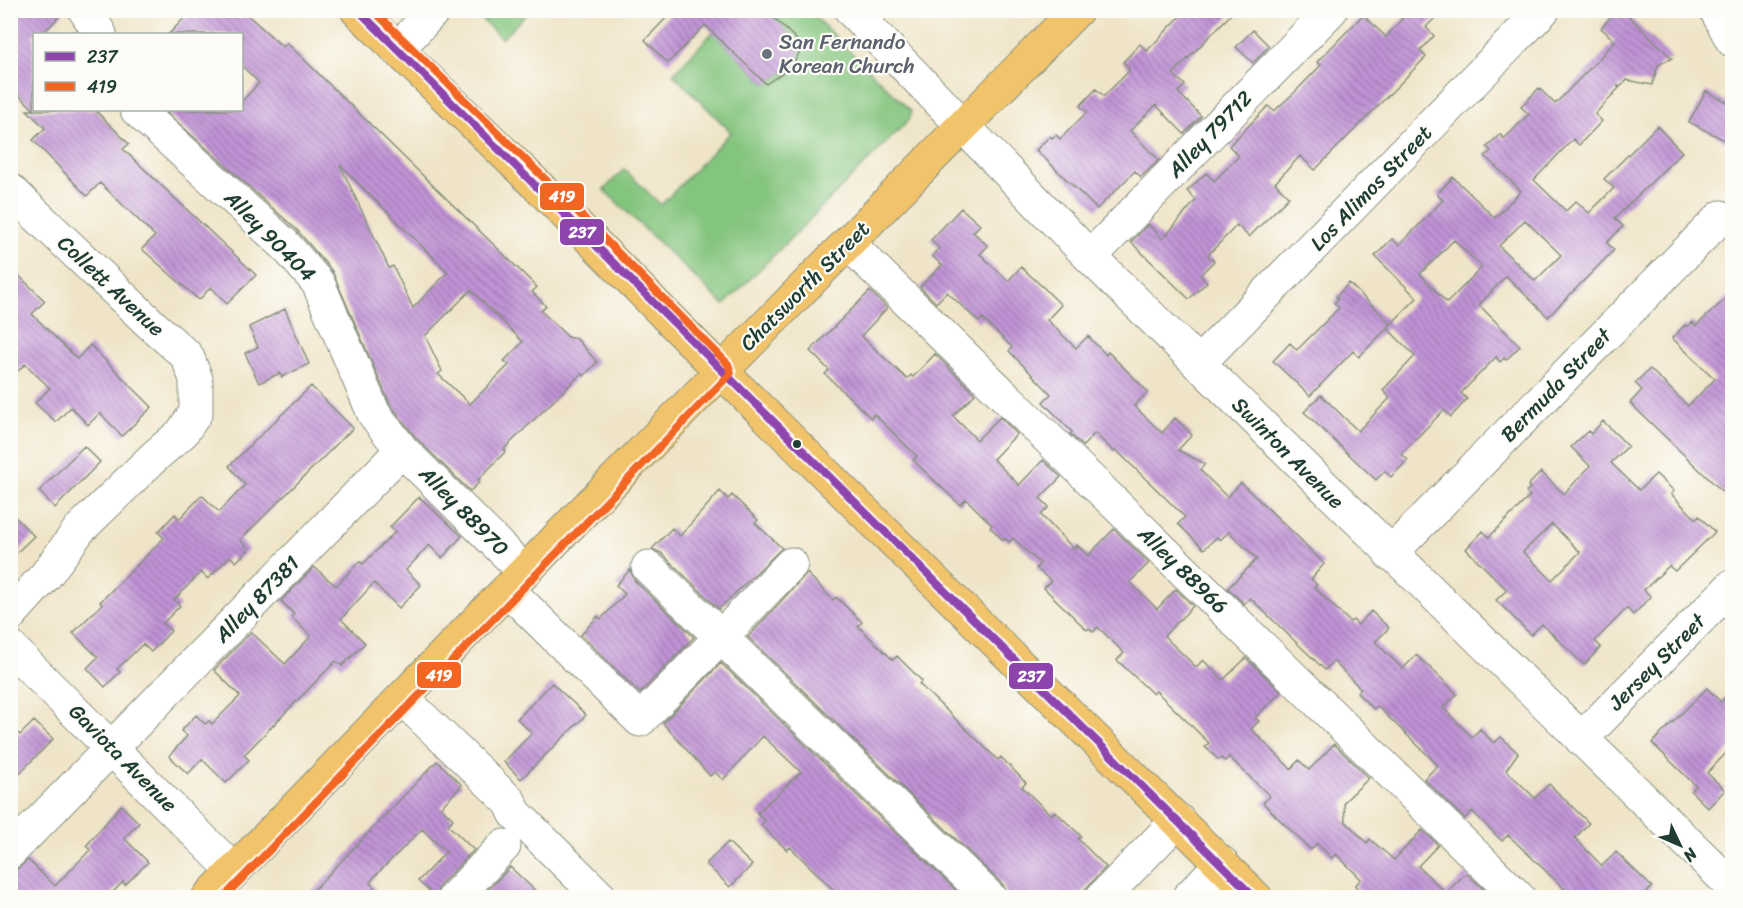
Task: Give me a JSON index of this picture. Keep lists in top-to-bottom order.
{
  "streets": {
    "main road": ["Chatsworth Street"],
    "street": [
      "Alley 79712",
      "Los Alimos Street",
      "Alley 90404",
      "Collett Avenue",
      "Bermuda Street",
      "Swinton Avenue",
      "Alley 88970",
      "Alley 88966",
      "Alley 87381",
      "Jersey Street",
      "Gaviota Avenue"
    ]
  },
  "crossings": [
    ["Alley 79712", "Swinton Avenue"],
    ["Los Alimos Street", "Swinton Avenue"],
    ["Alley 90404", "Alley 88970"],
    ["Alley 90404", "Alley 87381"],
    ["Chatsworth Street", "Swinton Avenue"],
    ["Chatsworth Street", "Alley 88970"],
    ["Chatsworth Street", "Alley 88966"],
    ["Chatsworth Street", "Gaviota Avenue"],
    ["Bermuda Street", "Swinton Avenue"],
    ["Swinton Avenue", "Jersey Street"],
    ["Alley 88970", "Alley 87381"],
    ["Alley 87381", "Gaviota Avenue"]
  ],
  "places": ["San Fernando Korean Church"],
  "lines": ["transit line 237", "transit line 419"],
  "legend": ["237", "419"],
  "north": "bottom right"
}
